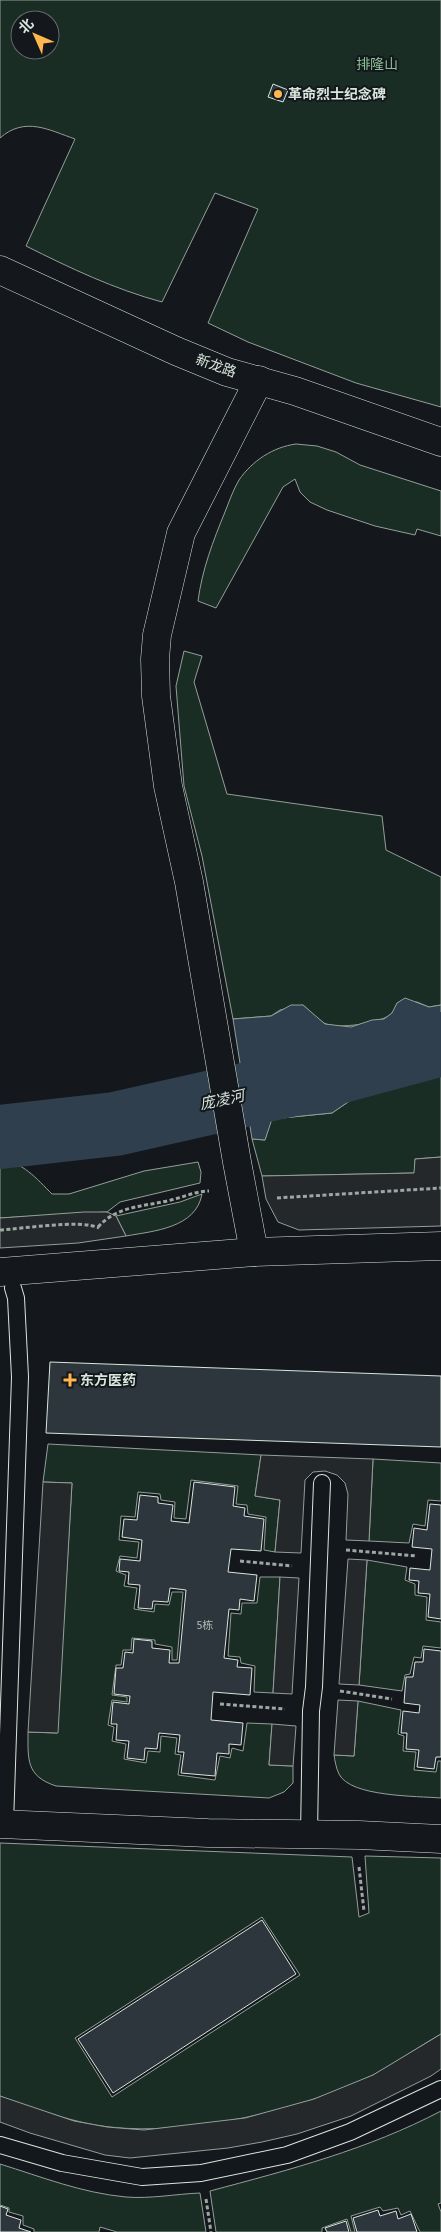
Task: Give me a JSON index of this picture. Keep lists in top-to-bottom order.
{
  "streets": {
    "street": ["新龙路"]
  },
  "water": ["庞凌河"],
  "parks": ["排隆山"],
  "places": {
    "other": ["革命烈士纪念碑"],
    "health": ["东方医药"]
  },
  "house_numbers": ["5栋"],
  "north": "top left"
}
